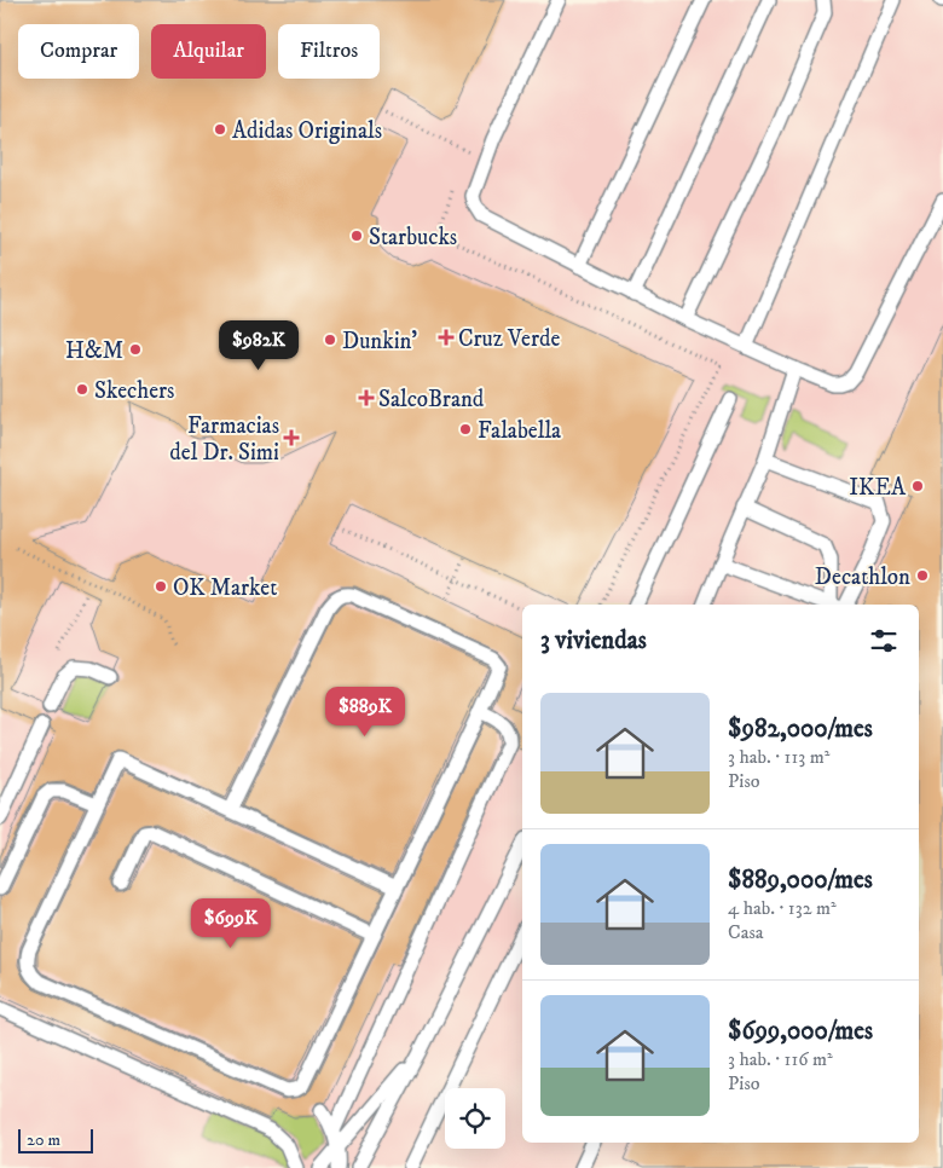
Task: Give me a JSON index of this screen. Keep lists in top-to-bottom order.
{
  "places": {
    "other": [
      "Adidas Originals",
      "Starbucks",
      "Dunkin'",
      "H&M",
      "Skechers",
      "Falabella",
      "IKEA",
      "Decathlon",
      "OK Market"
    ],
    "health": ["Cruz Verde", "SalcoBrand", "Farmacias del Dr. Simi"]
  },
  "scale_bar": "20 m",
  "page": {
    "chip": ["Comprar", "Alquilar", "Filtros"],
    "price": ["$982K", "$889K", "$699K"],
    "heading": "3 viviendas",
    "list": [
      {
        "name": "$982,000/mes",
        "note": "3 hab. · 113 m² · Piso"
      },
      {
        "name": "$889,000/mes",
        "note": "4 hab. · 132 m² · Casa"
      },
      {
        "name": "$699,000/mes",
        "note": "3 hab. · 116 m² · Piso"
      }
    ],
    "scale": "20 m"
  }
}
